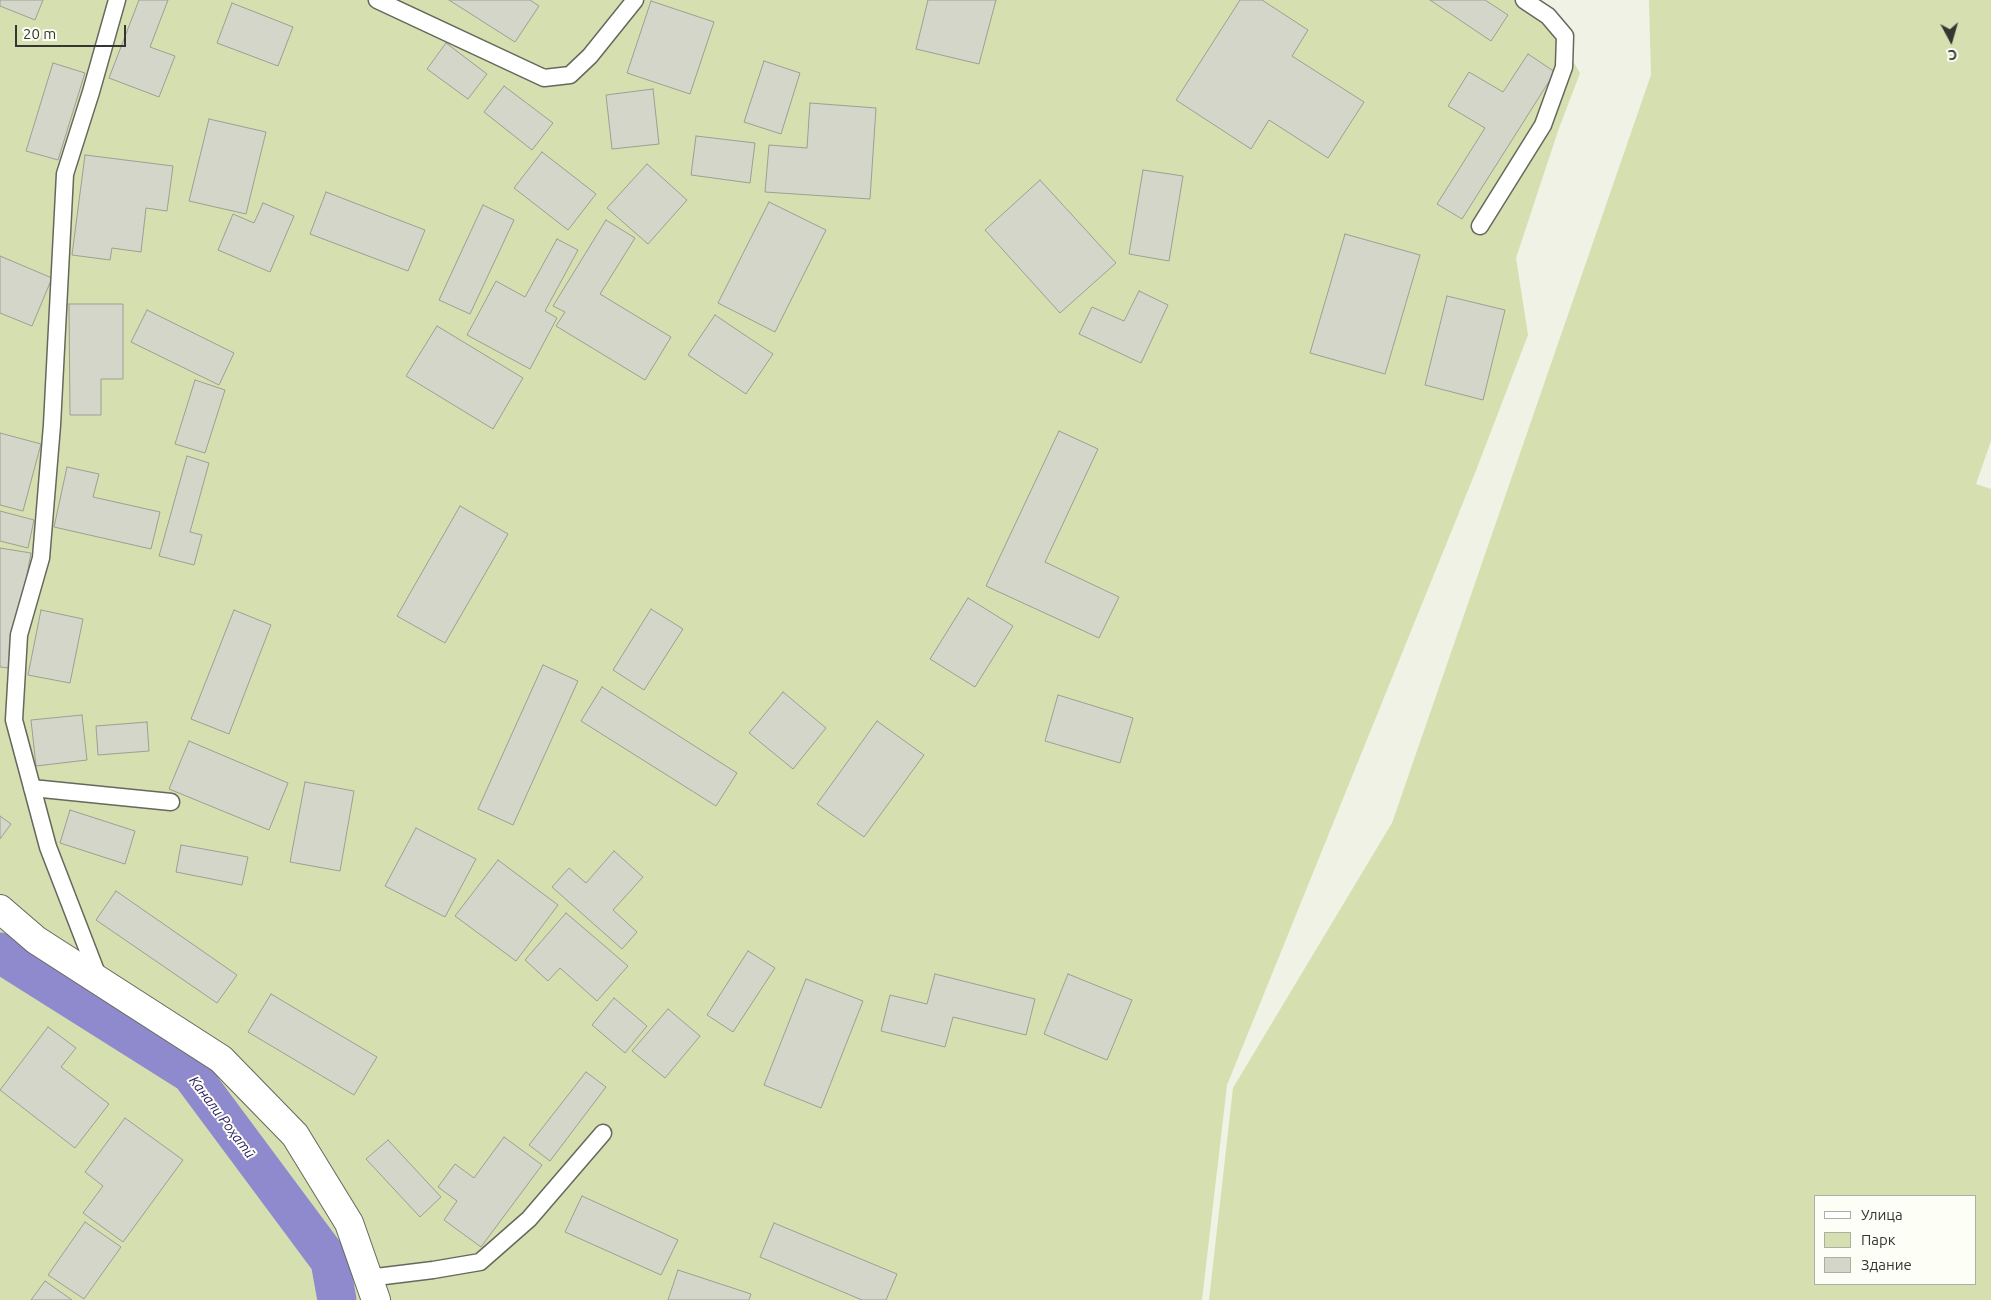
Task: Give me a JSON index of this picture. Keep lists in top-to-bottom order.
{
  "water": ["Канали Роҳатӣ"],
  "legend": ["Улица", "Парк", "Здание"],
  "scale_bar": "20 m",
  "north": "bottom"
}
